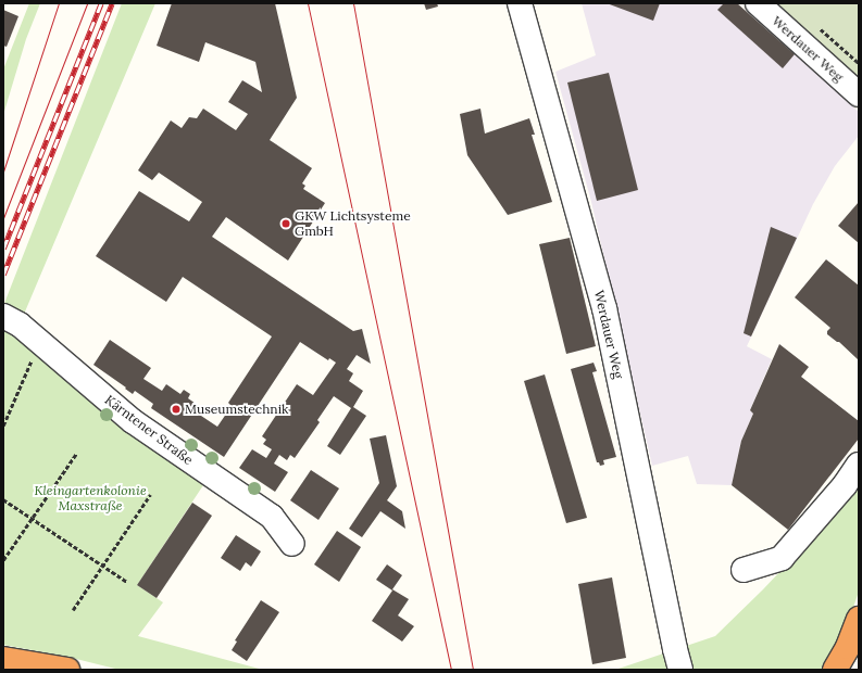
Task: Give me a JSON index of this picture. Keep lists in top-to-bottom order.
{
  "streets": {
    "street": ["Werdauer Weg", "Kärntener Straße"]
  },
  "parks": ["Kleingartenkolonie Maxstraße"],
  "places": ["GKW Lichtsysteme GmbH", "Museumstechnik"]
}
